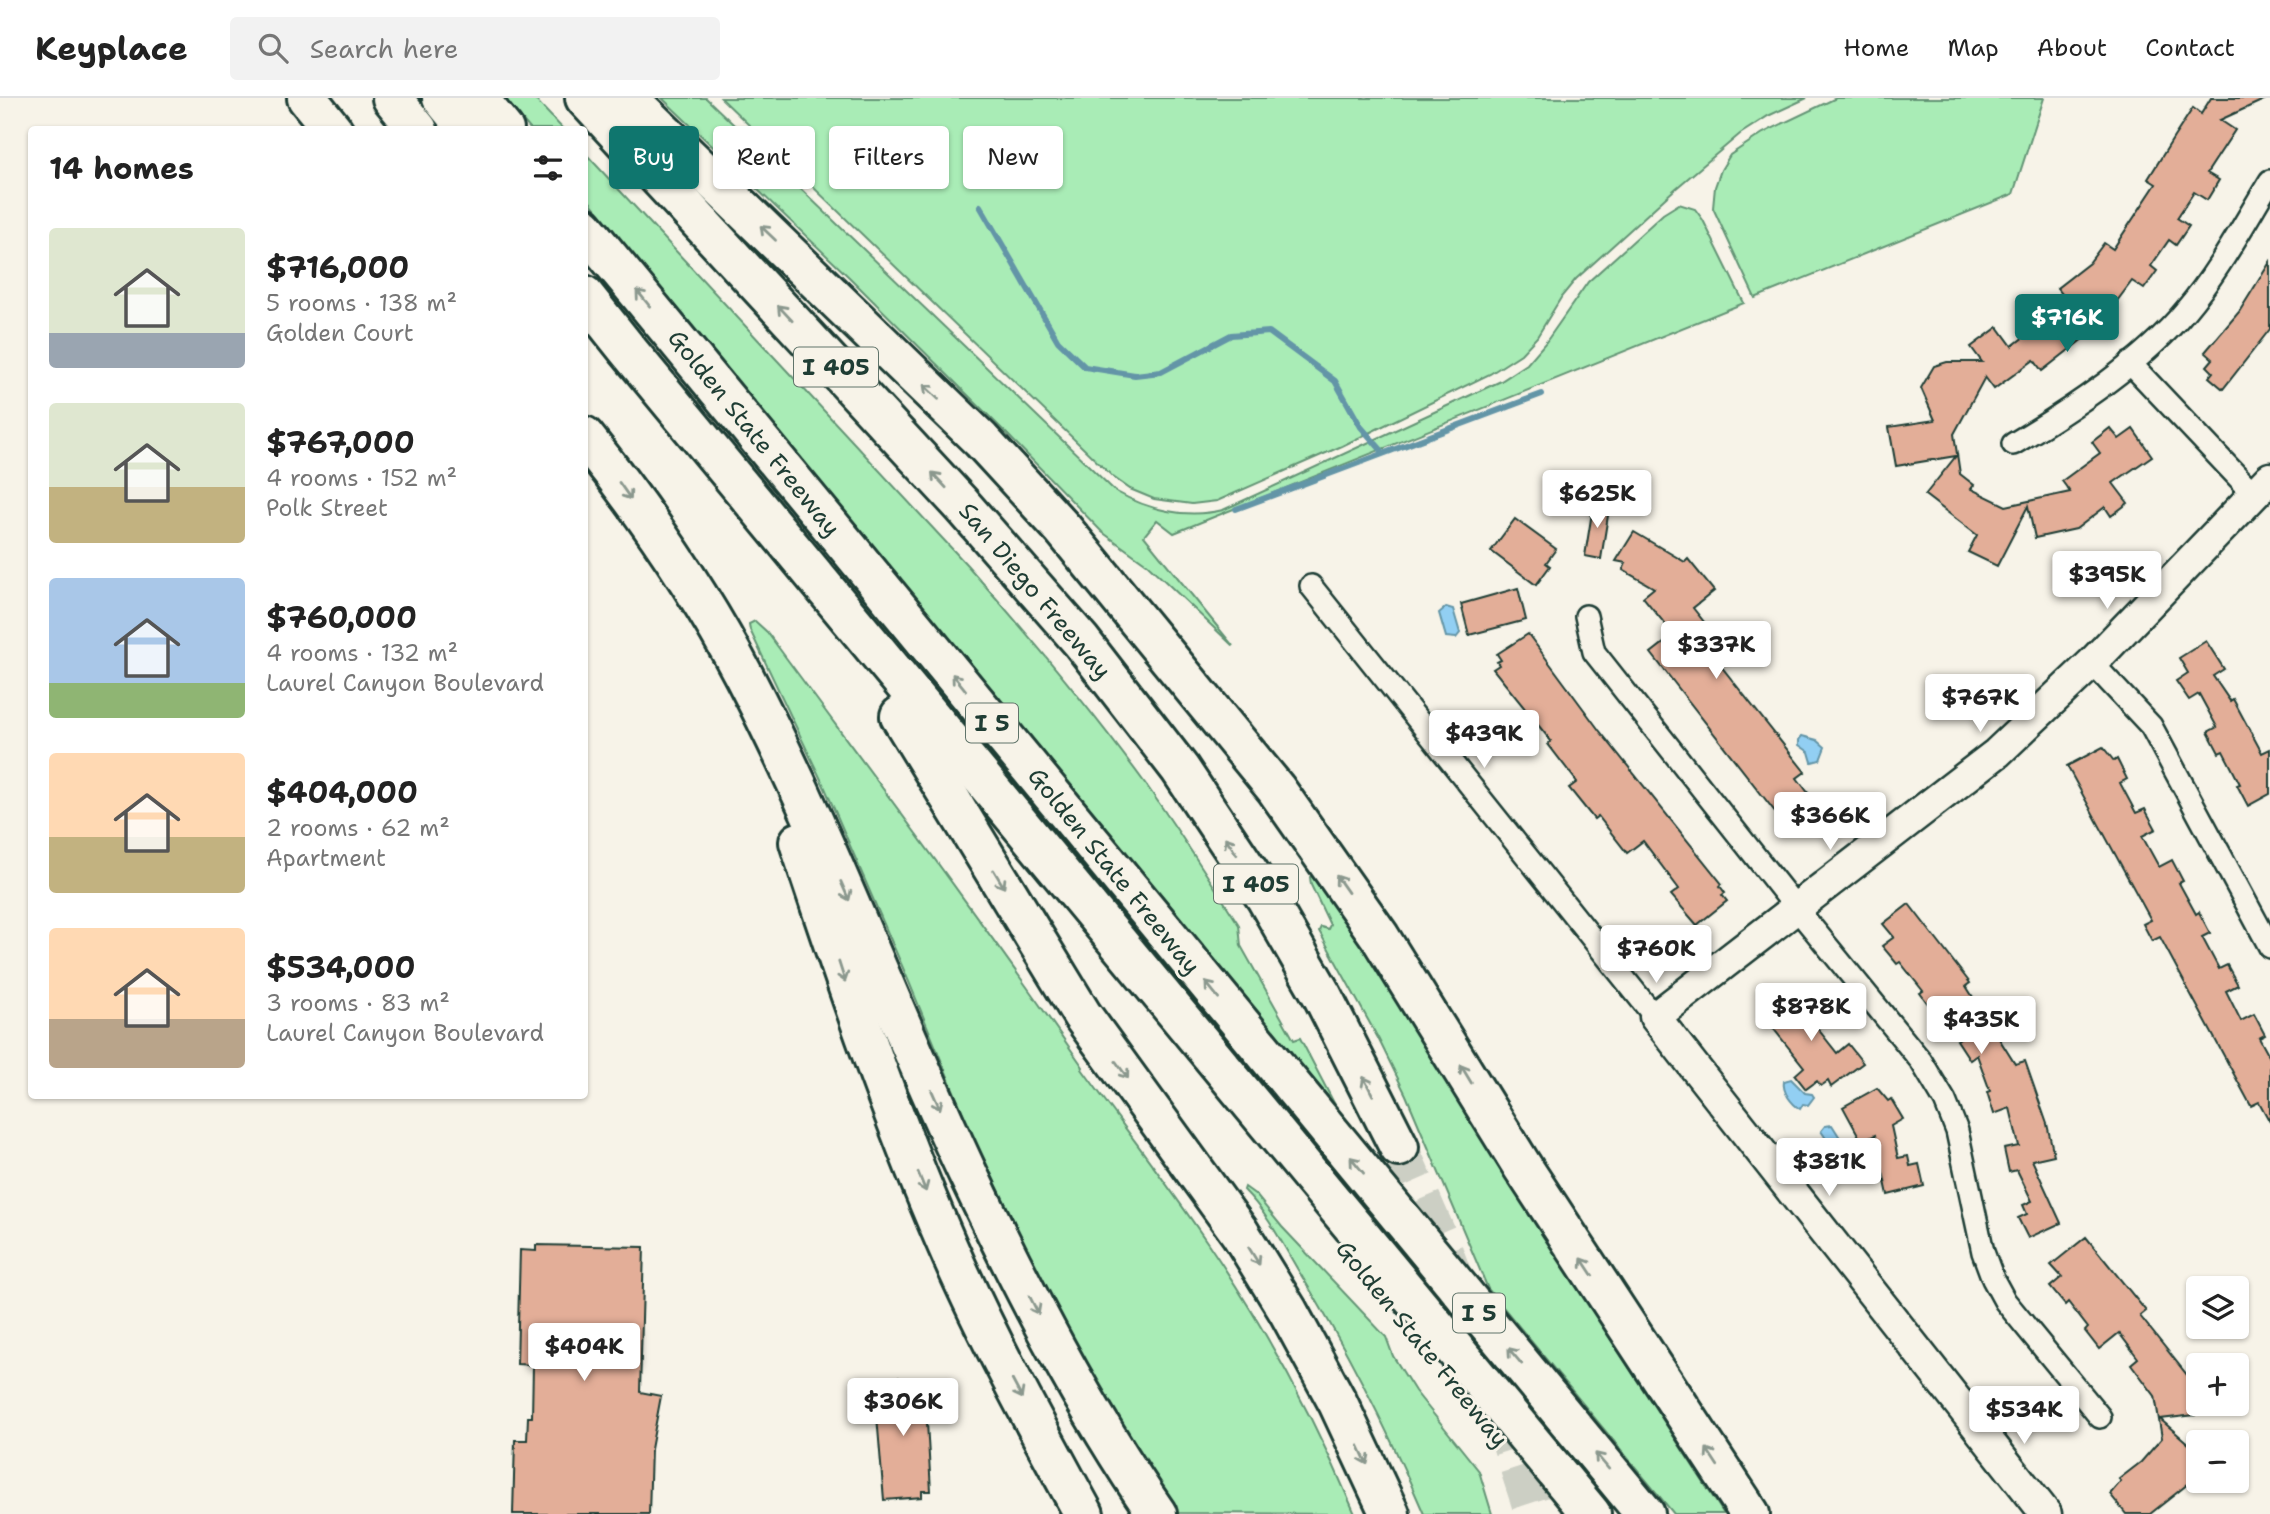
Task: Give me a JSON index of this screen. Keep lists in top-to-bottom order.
{
  "streets": {
    "highway": [
      "I 405",
      "Golden State Freeway",
      "San Diego Freeway",
      "I 5"
    ]
  },
  "page": {
    "header": "Keyplace",
    "search": "Search here",
    "nav": [
      "Home",
      "Map",
      "About",
      "Contact"
    ],
    "chip": [
      "Buy",
      "Rent",
      "Filters",
      "New"
    ],
    "heading": "14 homes",
    "list": [
      {
        "name": "$716,000",
        "note": "5 rooms · 138 m² · Golden Court"
      },
      {
        "name": "$767,000",
        "note": "4 rooms · 152 m² · Polk Street"
      },
      {
        "name": "$760,000",
        "note": "4 rooms · 132 m² · Laurel Canyon Boulevard"
      },
      {
        "name": "$404,000",
        "note": "2 rooms · 62 m² · Apartment"
      },
      {
        "name": "$534,000",
        "note": "3 rooms · 83 m² · Laurel Canyon Boulevard"
      }
    ],
    "price": [
      "$716K",
      "$625K",
      "$395K",
      "$337K",
      "$767K",
      "$439K",
      "$366K",
      "$760K",
      "$878K",
      "$435K",
      "$381K",
      "$404K",
      "$306K",
      "$534K"
    ],
    "map_buttons": ["+", "−"]
  }
}
